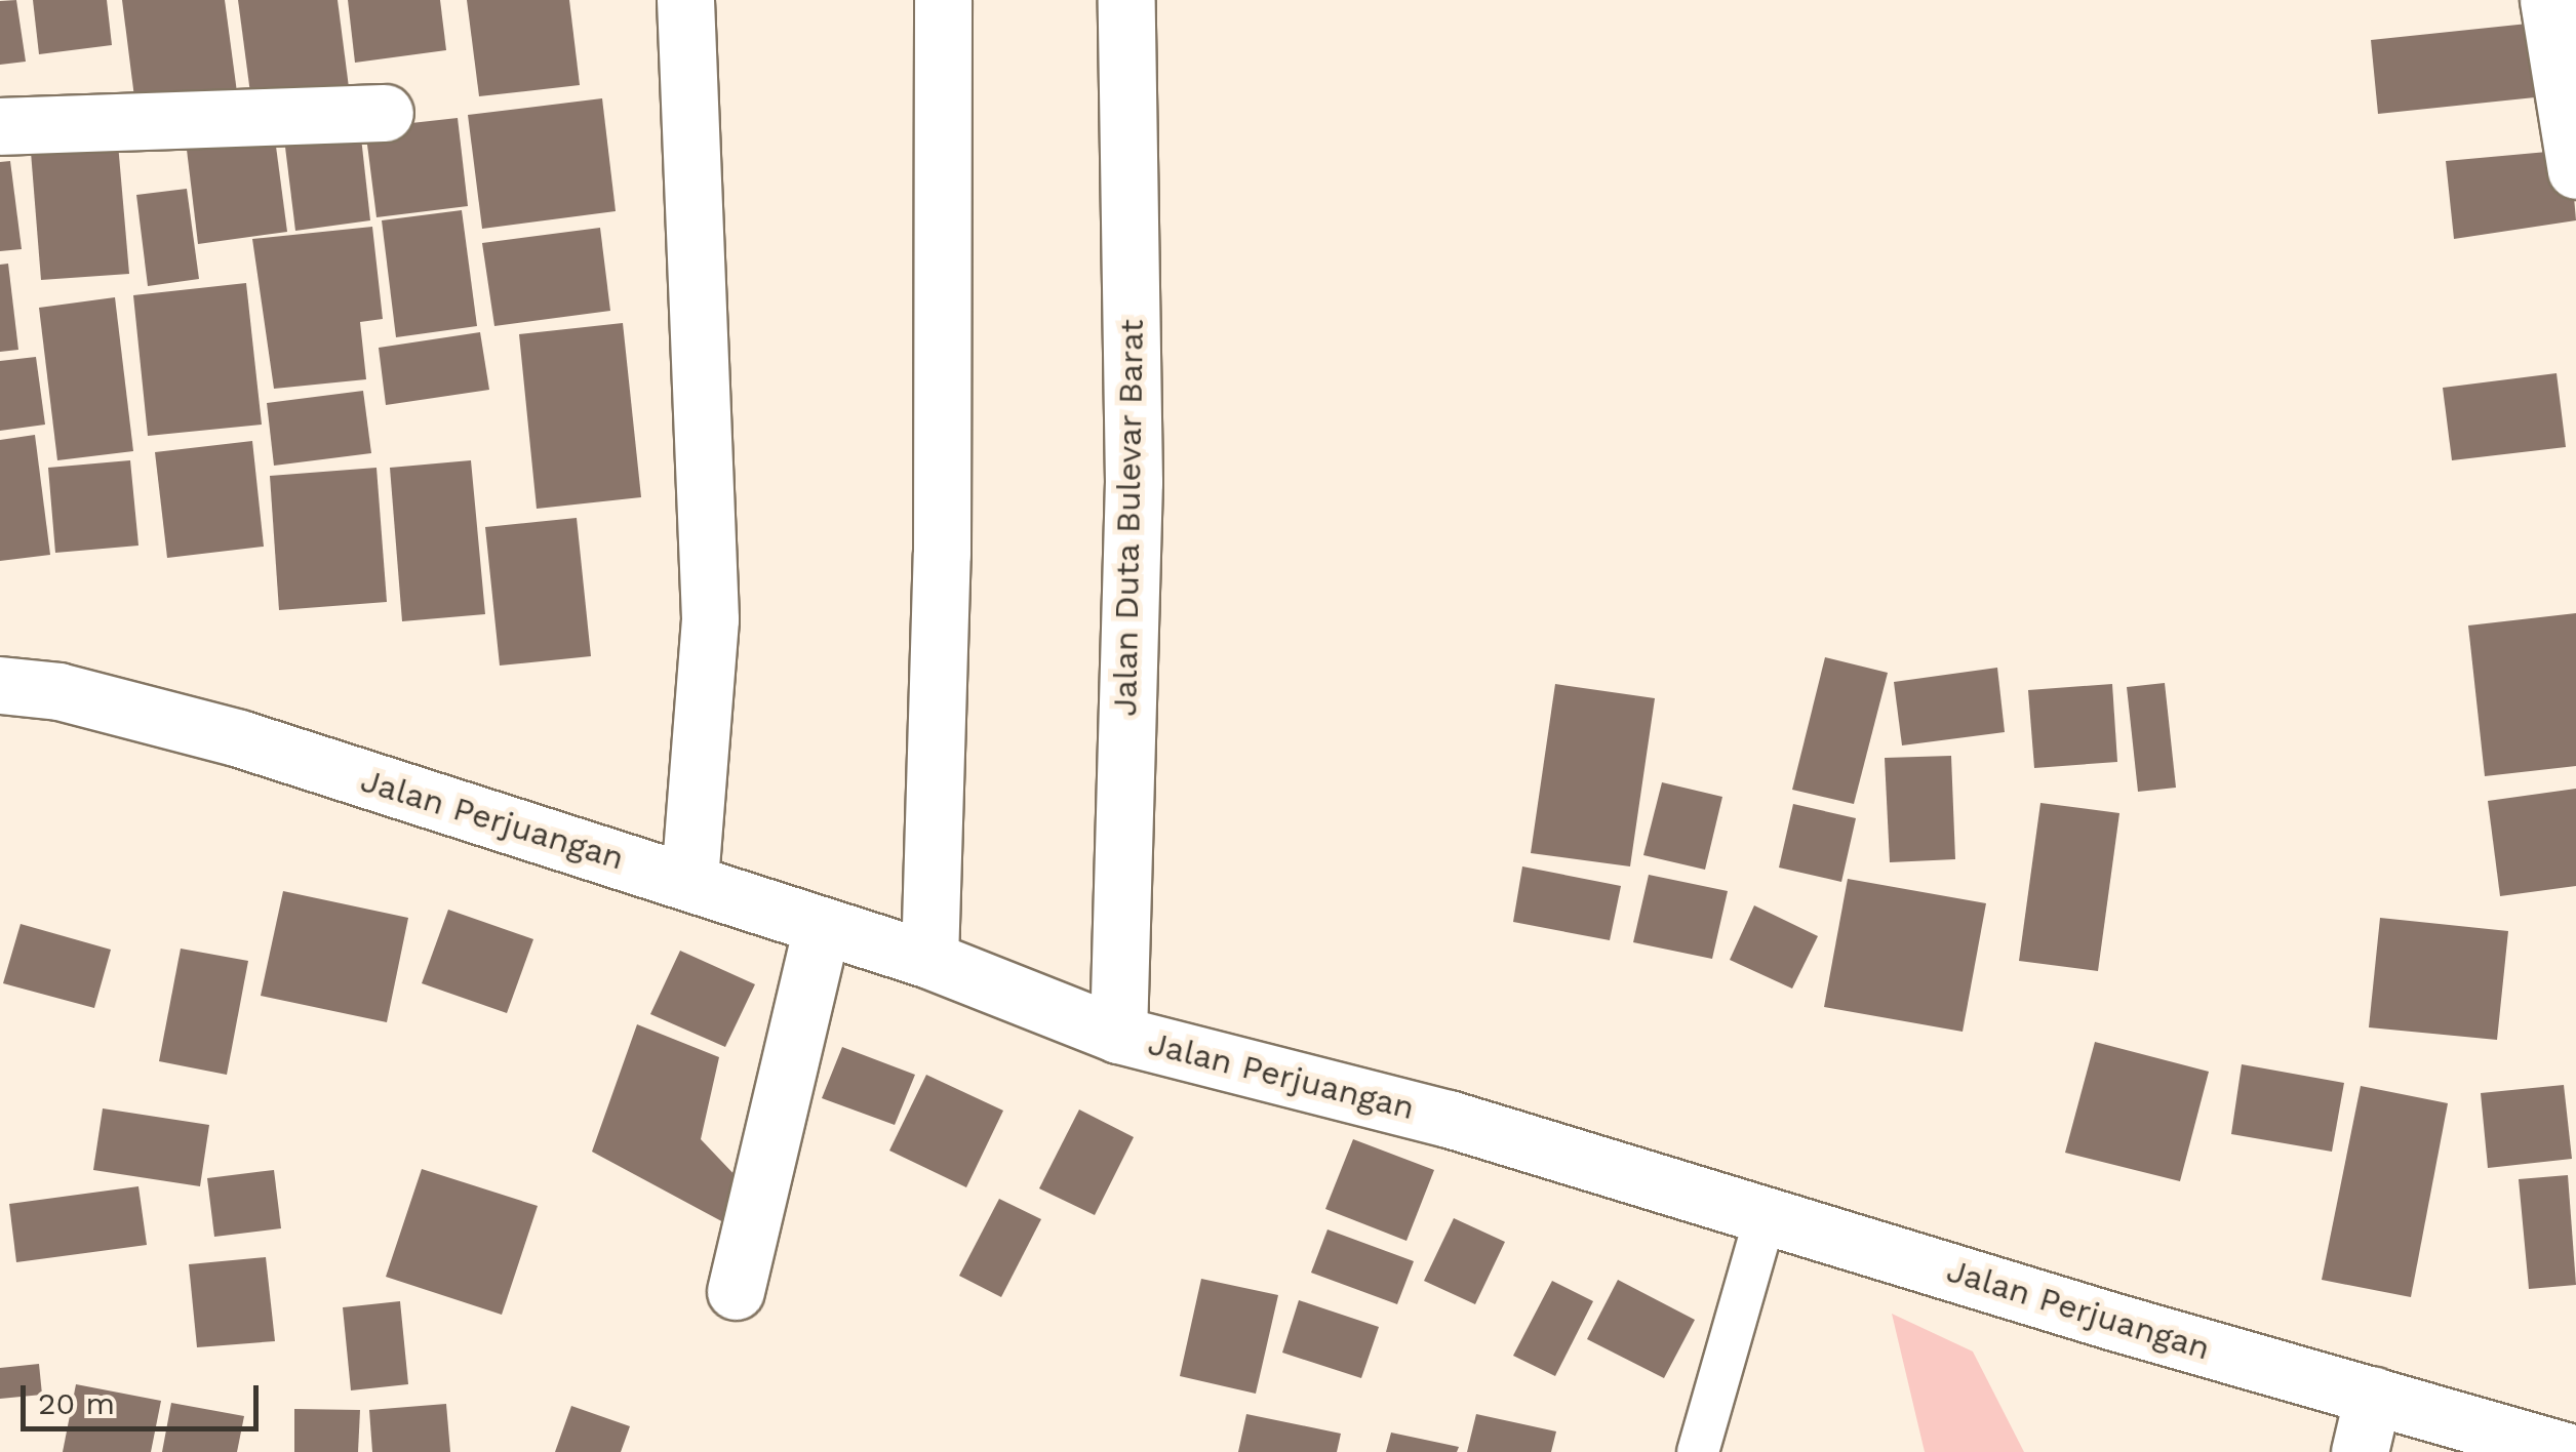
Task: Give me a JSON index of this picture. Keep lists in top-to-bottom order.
{
  "streets": {
    "street": ["Jalan Duta Bulevar Barat", "Jalan Perjuangan"]
  },
  "crossings": [
    ["Jalan Duta Bulevar Barat", "Jalan Perjuangan"]
  ],
  "scale_bar": "20 m"
}
